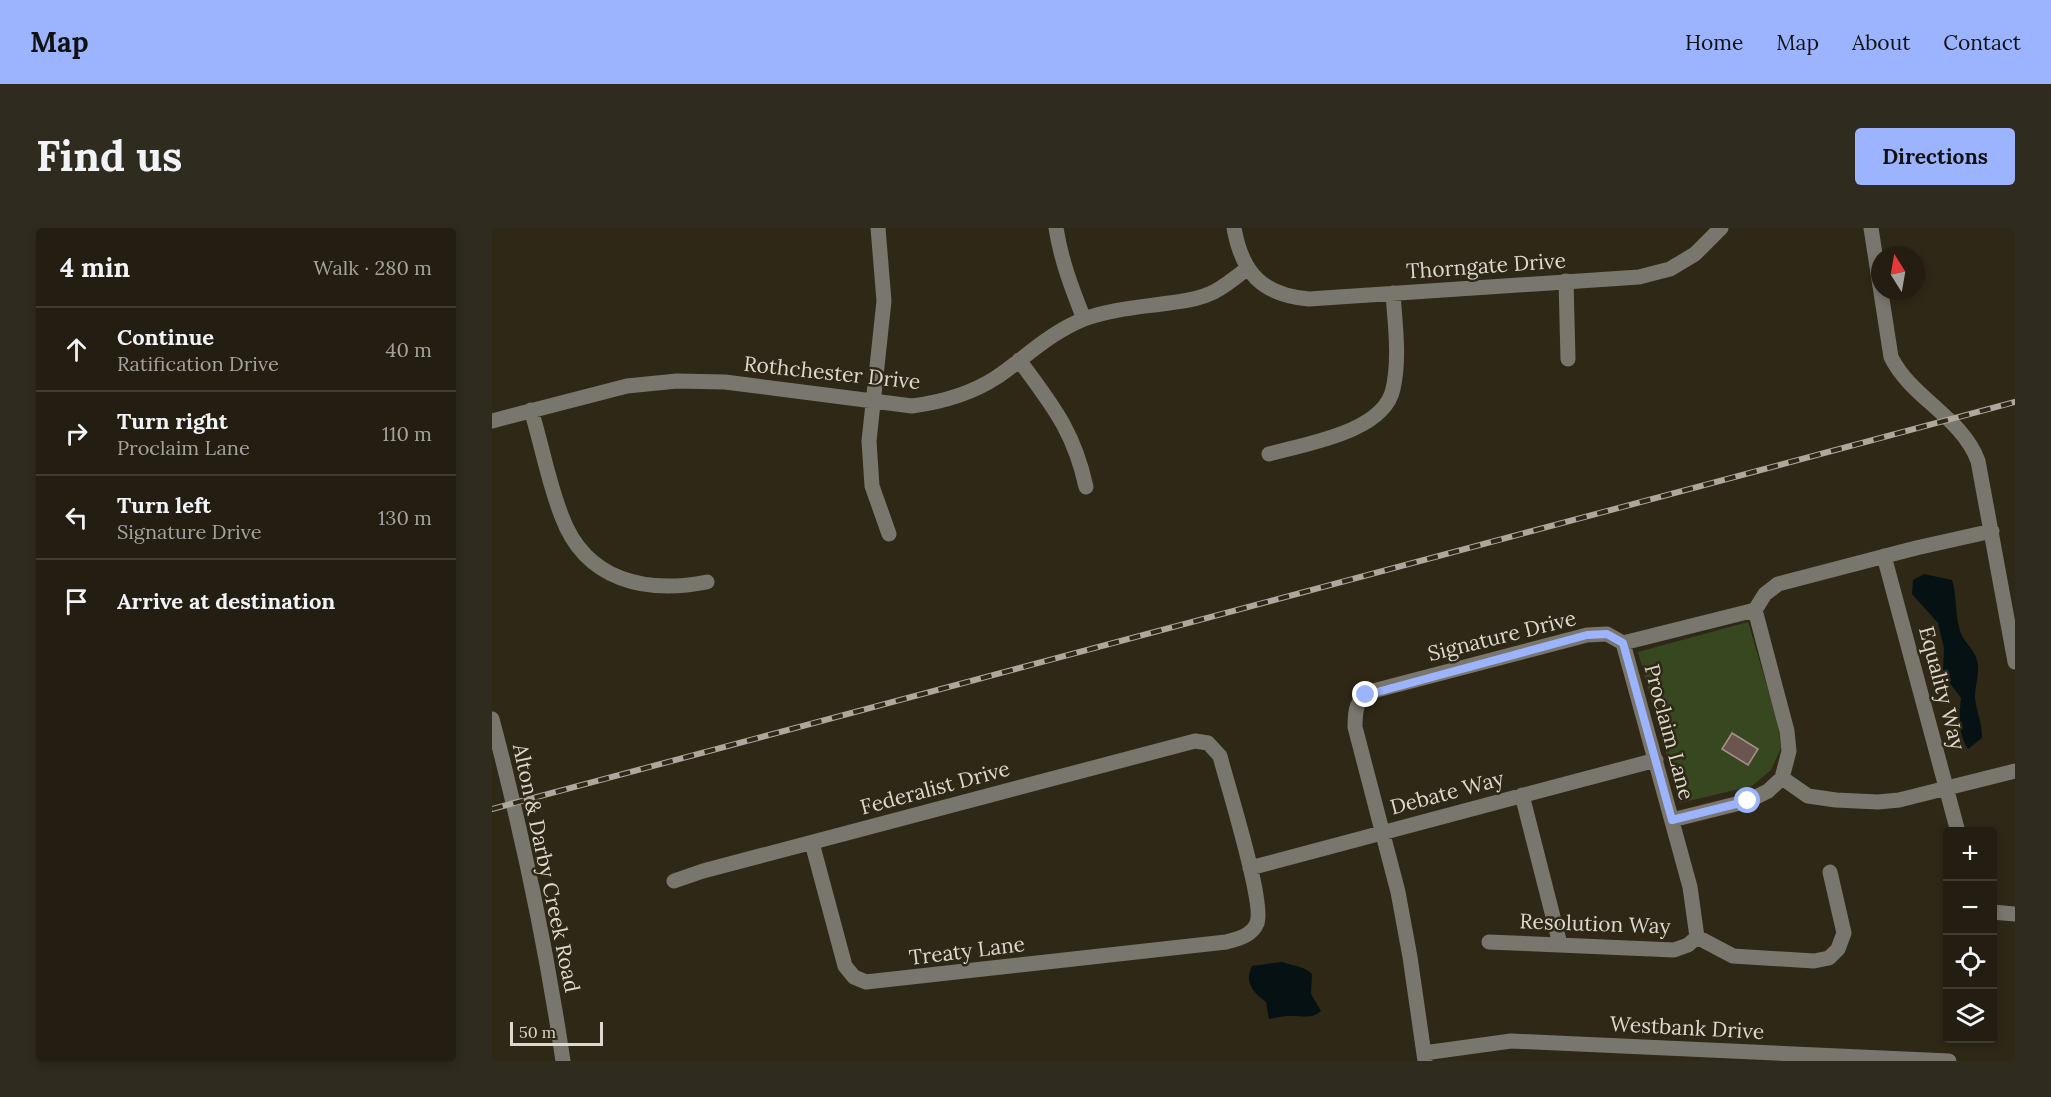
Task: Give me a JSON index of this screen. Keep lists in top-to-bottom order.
{
  "streets": {
    "street": [
      "Thorngate Drive",
      "Rothchester Drive",
      "Signature Drive",
      "Equality Way",
      "Proclaim Lane",
      "Federalist Drive",
      "Debate Way",
      "Alton & Darby Creek Road",
      "Resolution Way",
      "Treaty Lane",
      "Westbank Drive"
    ]
  },
  "crossings": [
    ["Thorngate Drive", "Rothchester Drive"],
    ["Signature Drive", "Proclaim Lane"],
    ["Signature Drive", "Debate Way"],
    ["Proclaim Lane", "Debate Way"],
    ["Proclaim Lane", "Resolution Way"],
    ["Federalist Drive", "Treaty Lane"],
    ["Debate Way", "Treaty Lane"]
  ],
  "scale_bar": "50 m",
  "north": "top",
  "page": {
    "header": "Map",
    "nav": [
      "Home",
      "Map",
      "About",
      "Contact"
    ],
    "buttons": "Directions",
    "title": "Find us",
    "heading": ["4 min", "Walk · 280 m"],
    "list": [
      ["Continue", "Ratification Drive", "40 m"],
      ["Turn right", "Proclaim Lane", "110 m"],
      ["Turn left", "Signature Drive", "130 m"],
      "Arrive at destination"
    ],
    "map_buttons": ["+", "−"],
    "scale": "50 m"
  }
}
